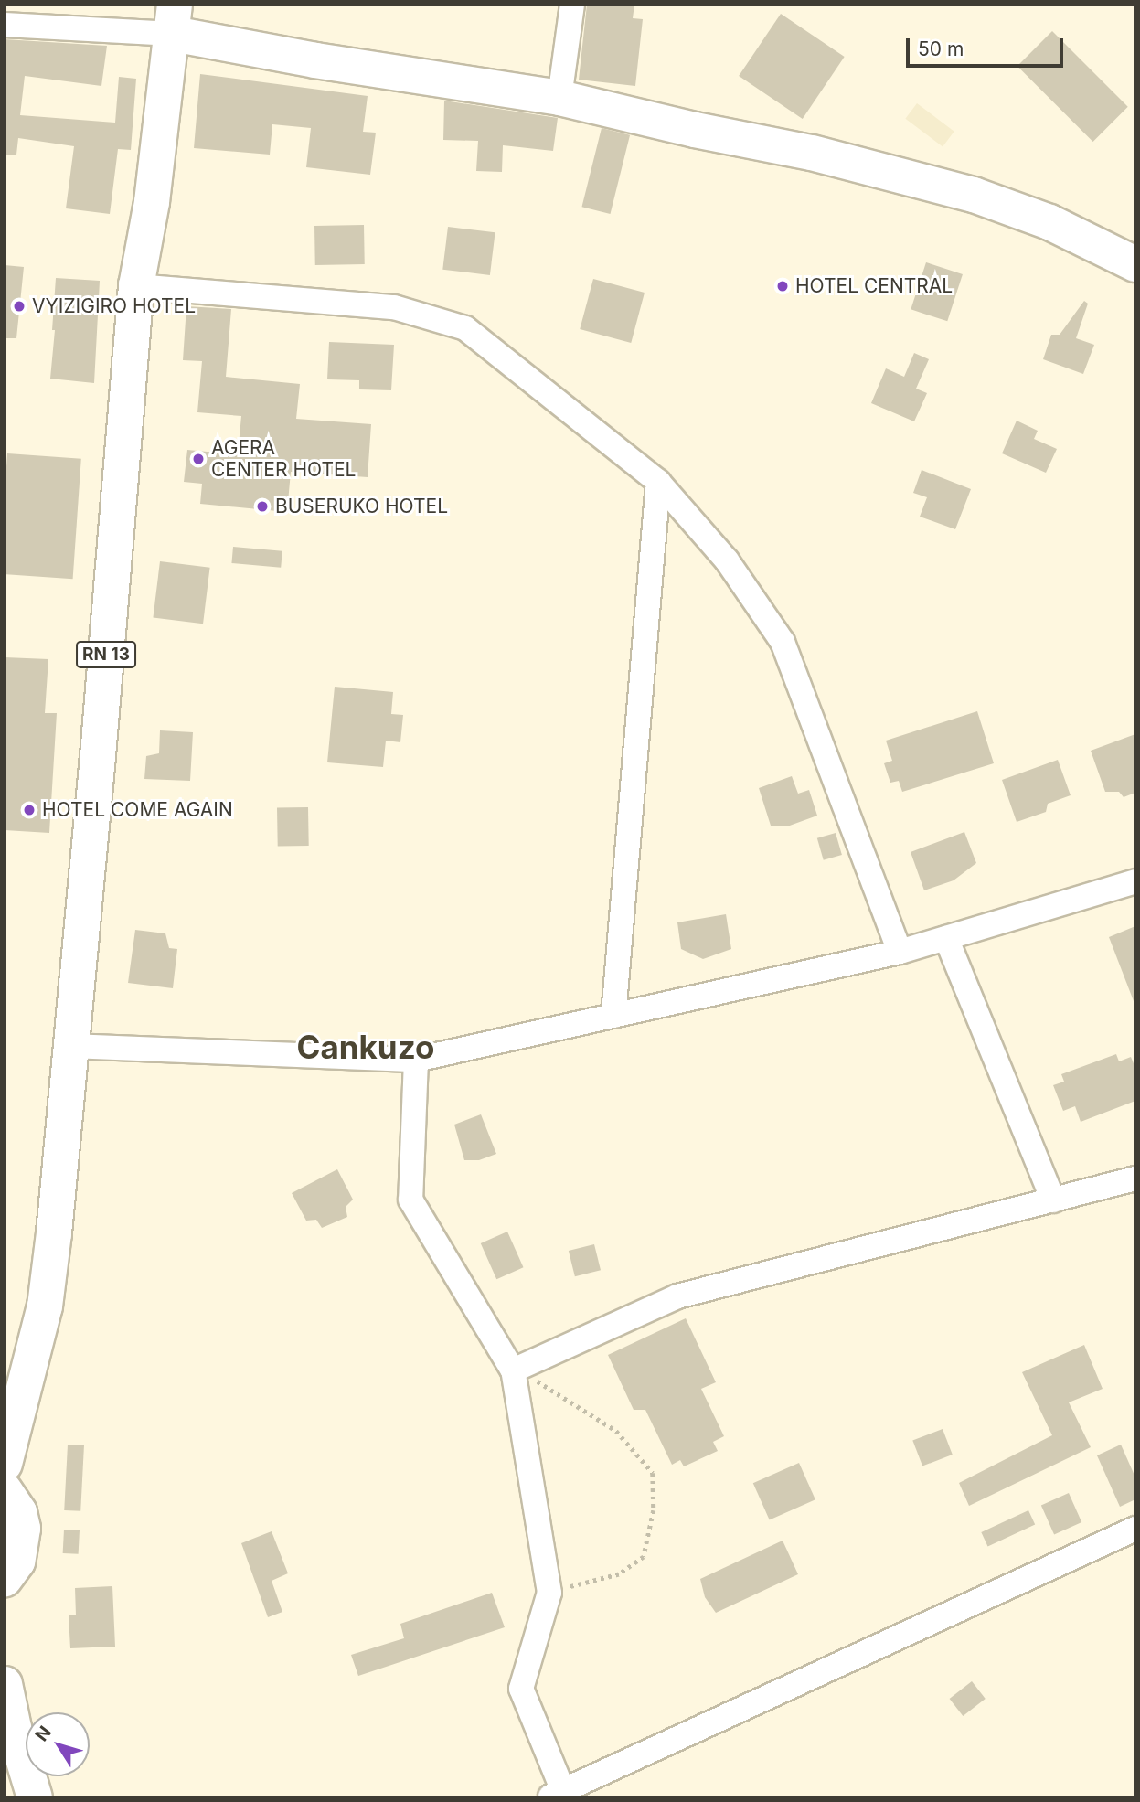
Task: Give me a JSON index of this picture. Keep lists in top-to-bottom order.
{
  "streets": {
    "main road": ["RN 13"]
  },
  "districts": ["Cankuzo"],
  "places": [
    "HOTEL CENTRAL",
    "VYIZIGIRO HOTEL",
    "AGERA CENTER HOTEL",
    "BUSERUKO HOTEL",
    "HOTEL COME AGAIN"
  ],
  "scale_bar": "50 m",
  "north": "top left"
}
